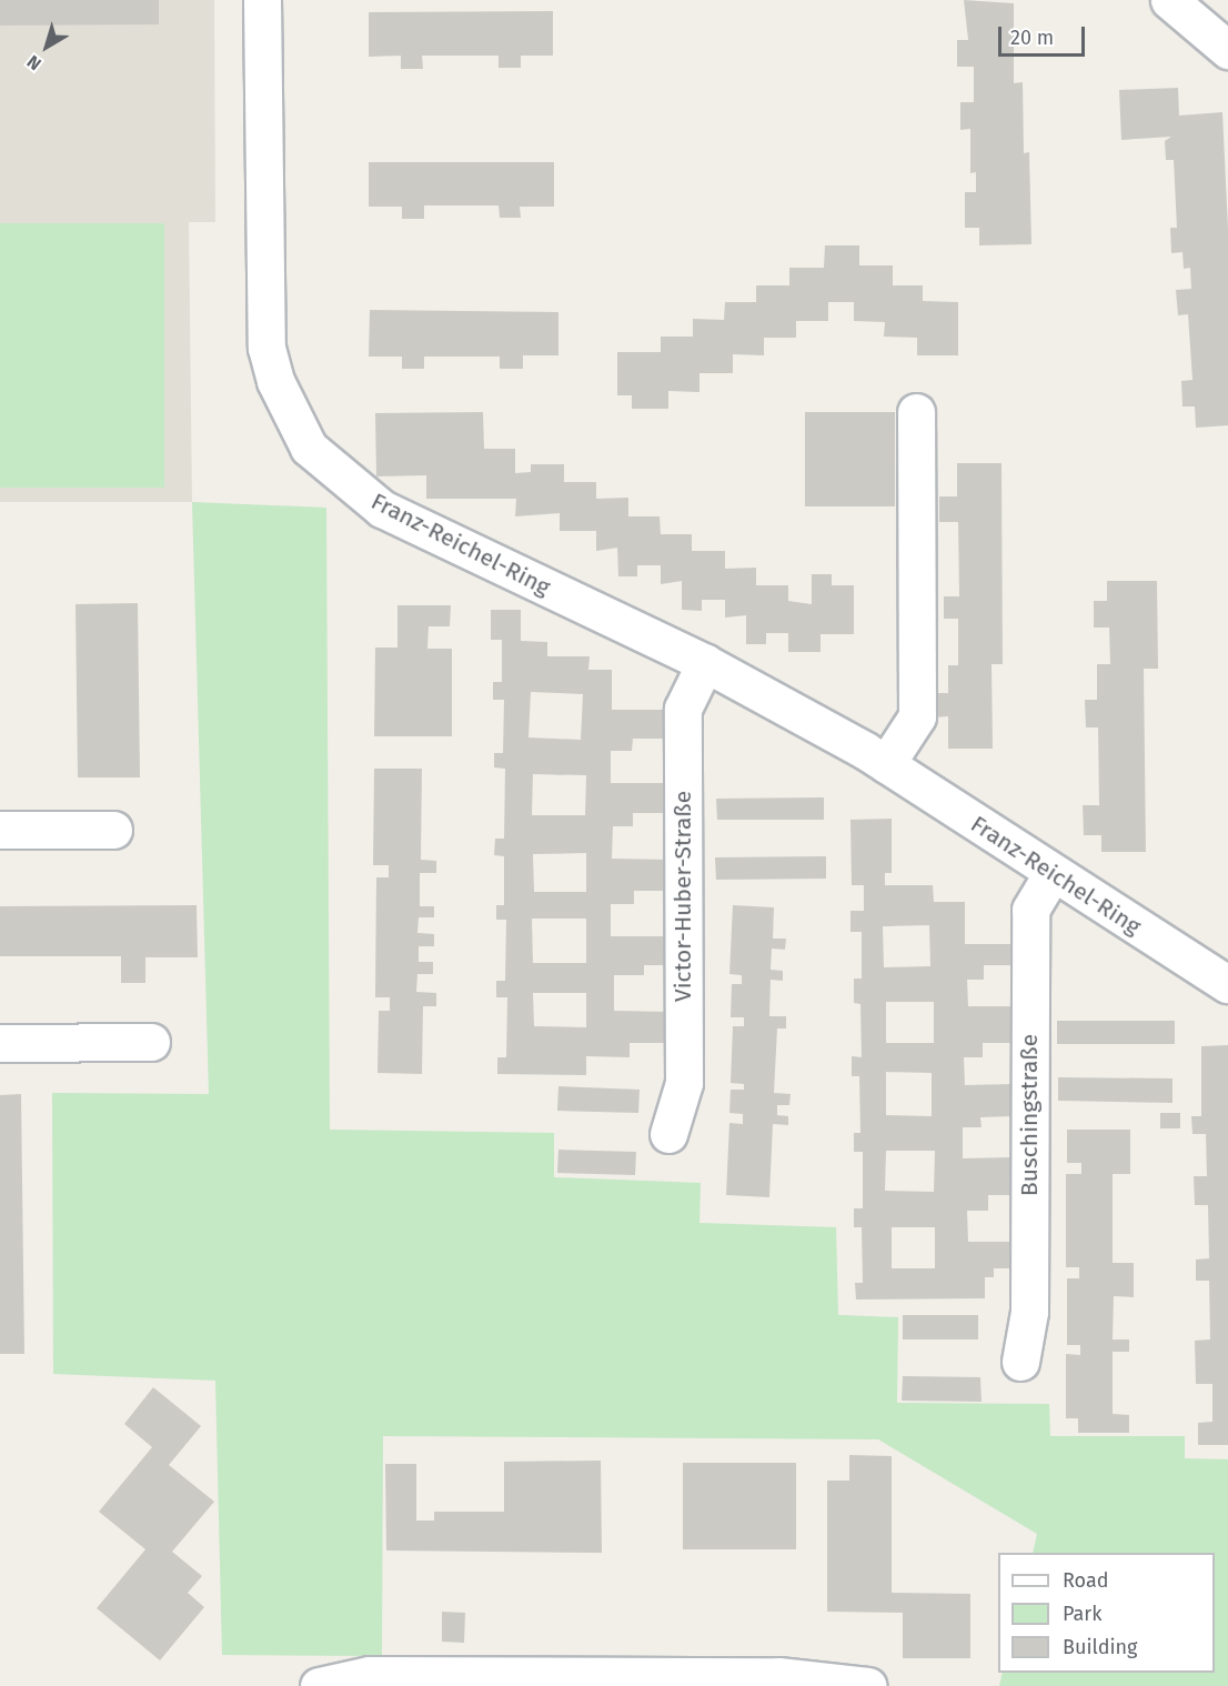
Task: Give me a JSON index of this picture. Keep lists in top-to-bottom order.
{
  "streets": {
    "street": ["Franz-Reichel-Ring", "Victor-Huber-Straße", "Buschingstraße"]
  },
  "crossings": [
    ["Franz-Reichel-Ring", "Victor-Huber-Straße"],
    ["Franz-Reichel-Ring", "Buschingstraße"]
  ],
  "legend": ["Road", "Park", "Building"],
  "scale_bar": "20 m",
  "north": "bottom left"
}
